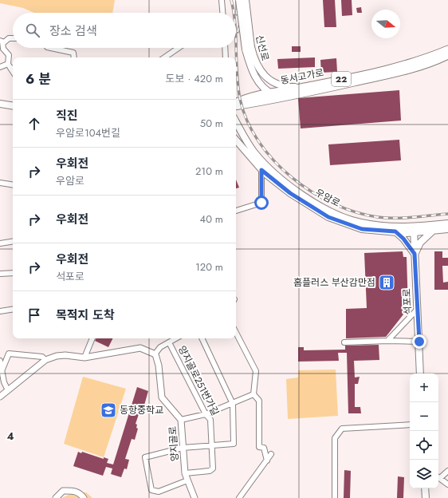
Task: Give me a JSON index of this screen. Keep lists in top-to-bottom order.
{
  "streets": {
    "main road": [
      "신선로",
      "동서고가로",
      "22",
      "우암로",
      "석포로"
    ],
    "street": ["양지골로251번가길", "양지골로"]
  },
  "crossings": [
    ["신선로", "동서고가로"],
    ["우암로", "석포로"],
    ["양지골로251번가길", "양지골로"]
  ],
  "places": {
    "building": ["홈플러스 부산감만점"],
    "school or university": ["동항중학교"]
  },
  "north": "right",
  "page": {
    "search": "장소 검색",
    "heading": ["6 분", "도보 · 420 m"],
    "list": [
      ["직진", "우암로104번길", "50 m"],
      ["우회전", "우암로", "210 m"],
      ["우회전", "40 m"],
      ["우회전", "석포로", "120 m"],
      "목적지 도착"
    ],
    "map_buttons": ["+", "−"]
  },
  "grid": {
    "rows": ["4"]
  }
}
